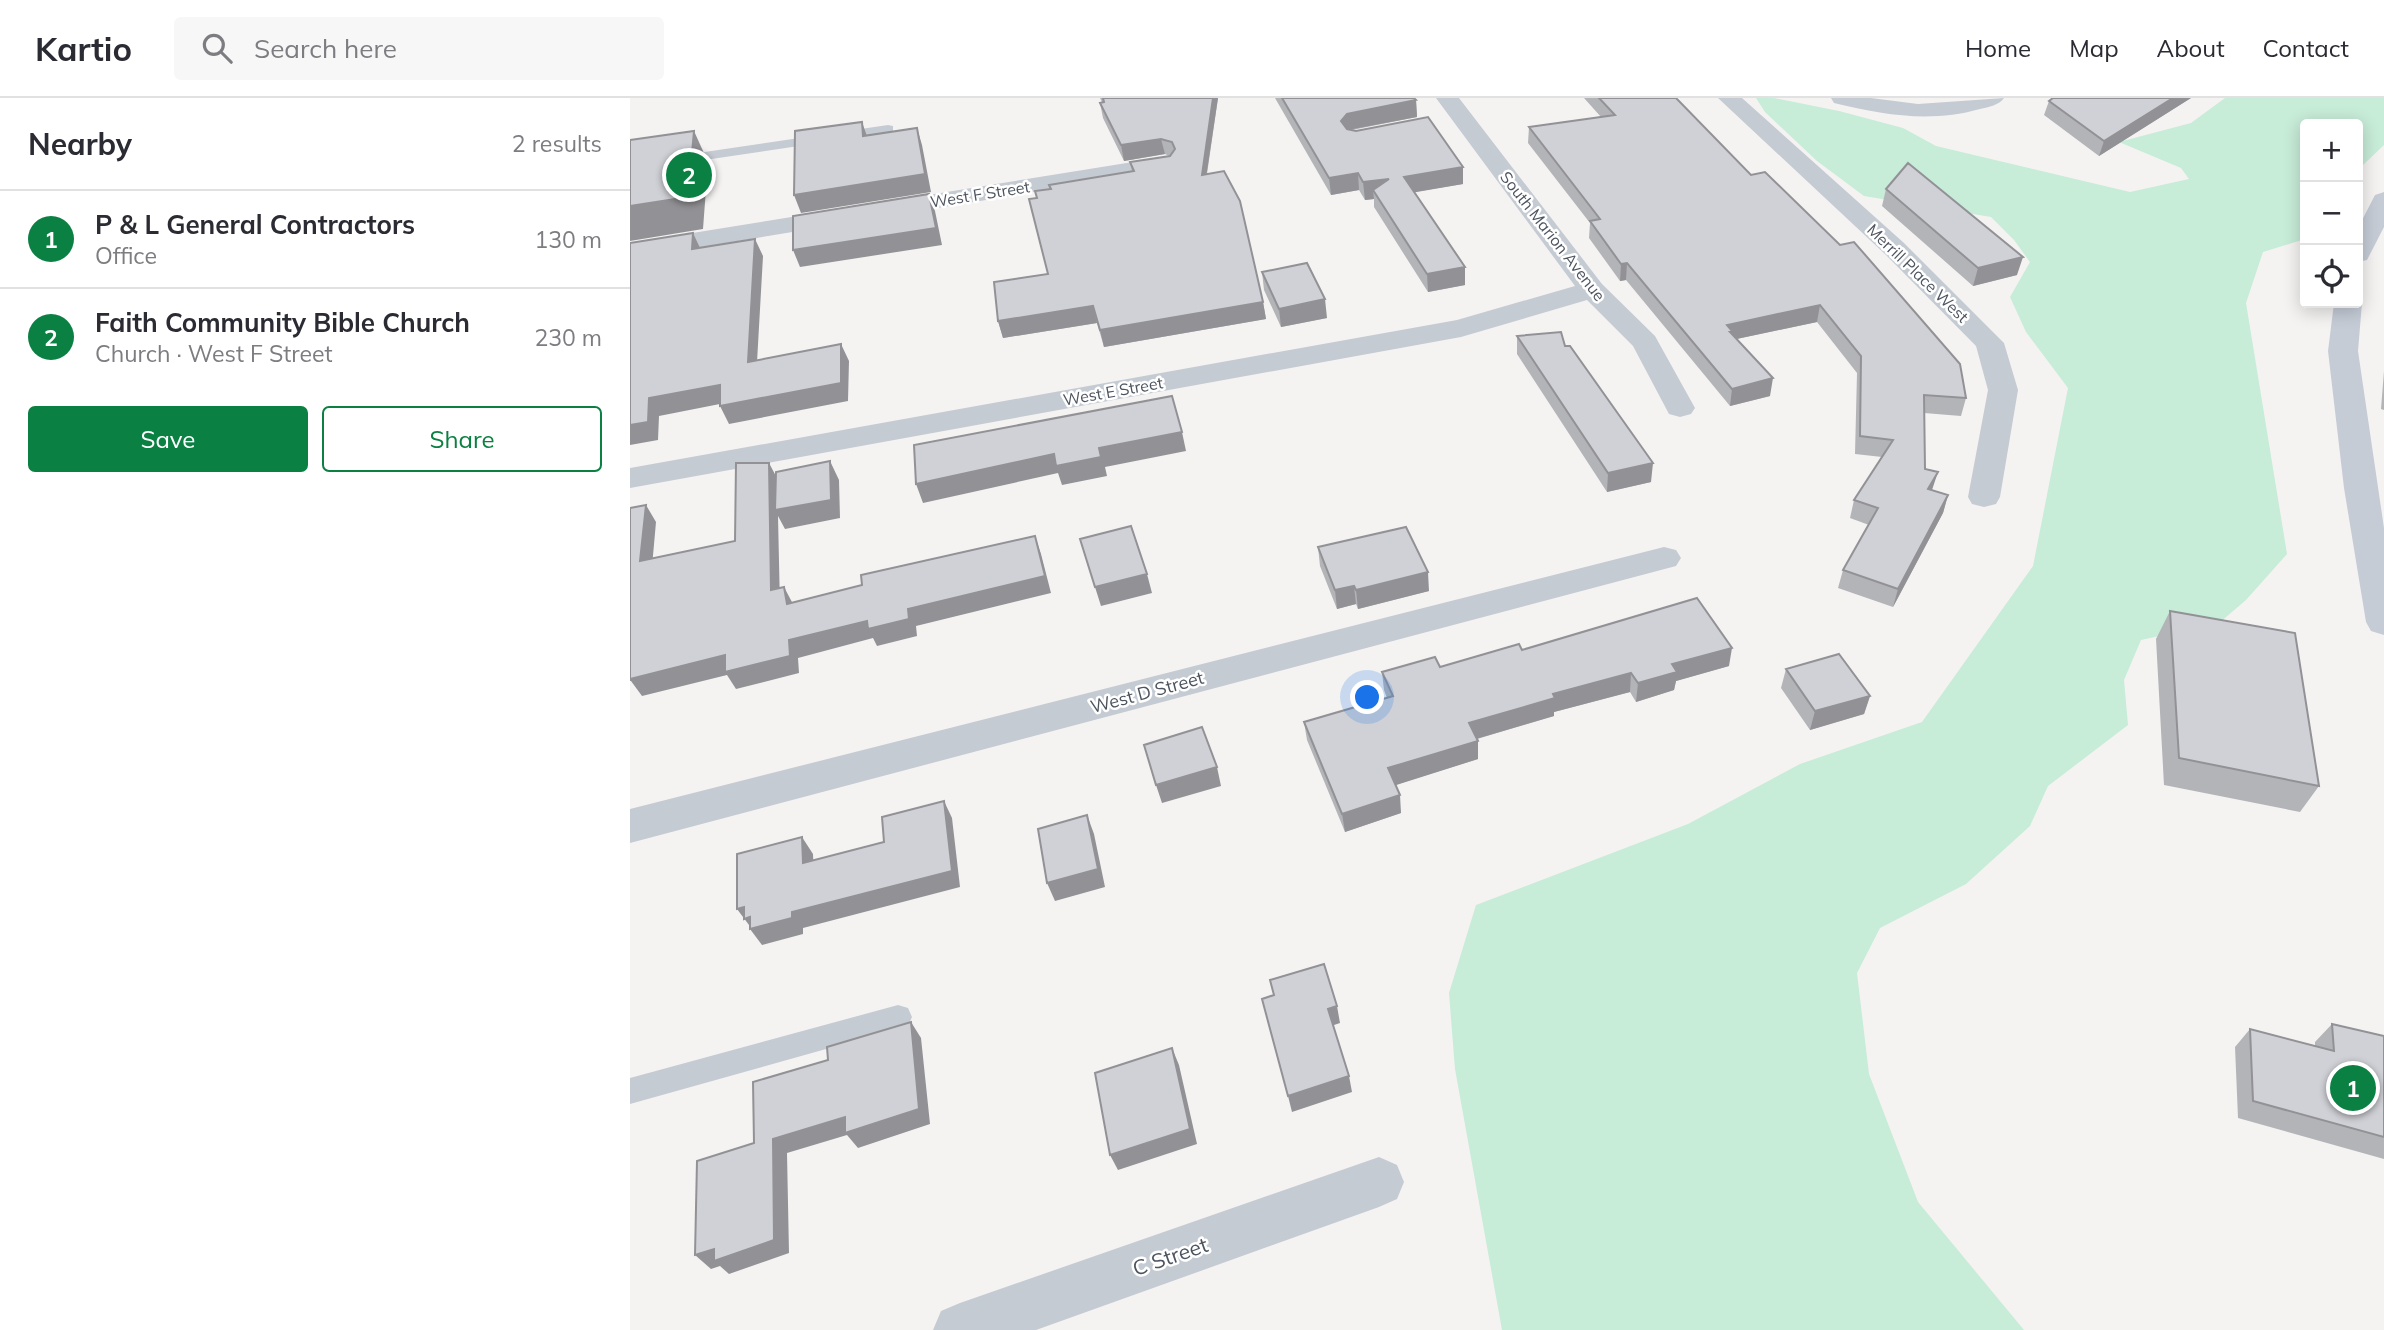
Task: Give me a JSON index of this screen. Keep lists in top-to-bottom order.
{
  "streets": {
    "street": [
      "West F Street",
      "South Marion Avenue",
      "Merrill Place West",
      "West E Street",
      "West D Street",
      "C Street"
    ]
  },
  "crossings": [
    ["South Marion Avenue", "West E Street"]
  ],
  "page": {
    "header": "Kartio",
    "search": "Search here",
    "nav": [
      "Home",
      "Map",
      "About",
      "Contact"
    ],
    "heading": ["Nearby", "2 results"],
    "map_buttons": ["+", "−"],
    "pins": ["2", "1"],
    "list": [
      {
        "mark": "1",
        "name": "P & L General Contractors",
        "note": "Office",
        "value": "130 m"
      },
      {
        "mark": "2",
        "name": "Faith Community Bible Church",
        "note": "Church · West F Street",
        "value": "230 m"
      }
    ],
    "buttons": ["Save", "Share"]
  }
}
